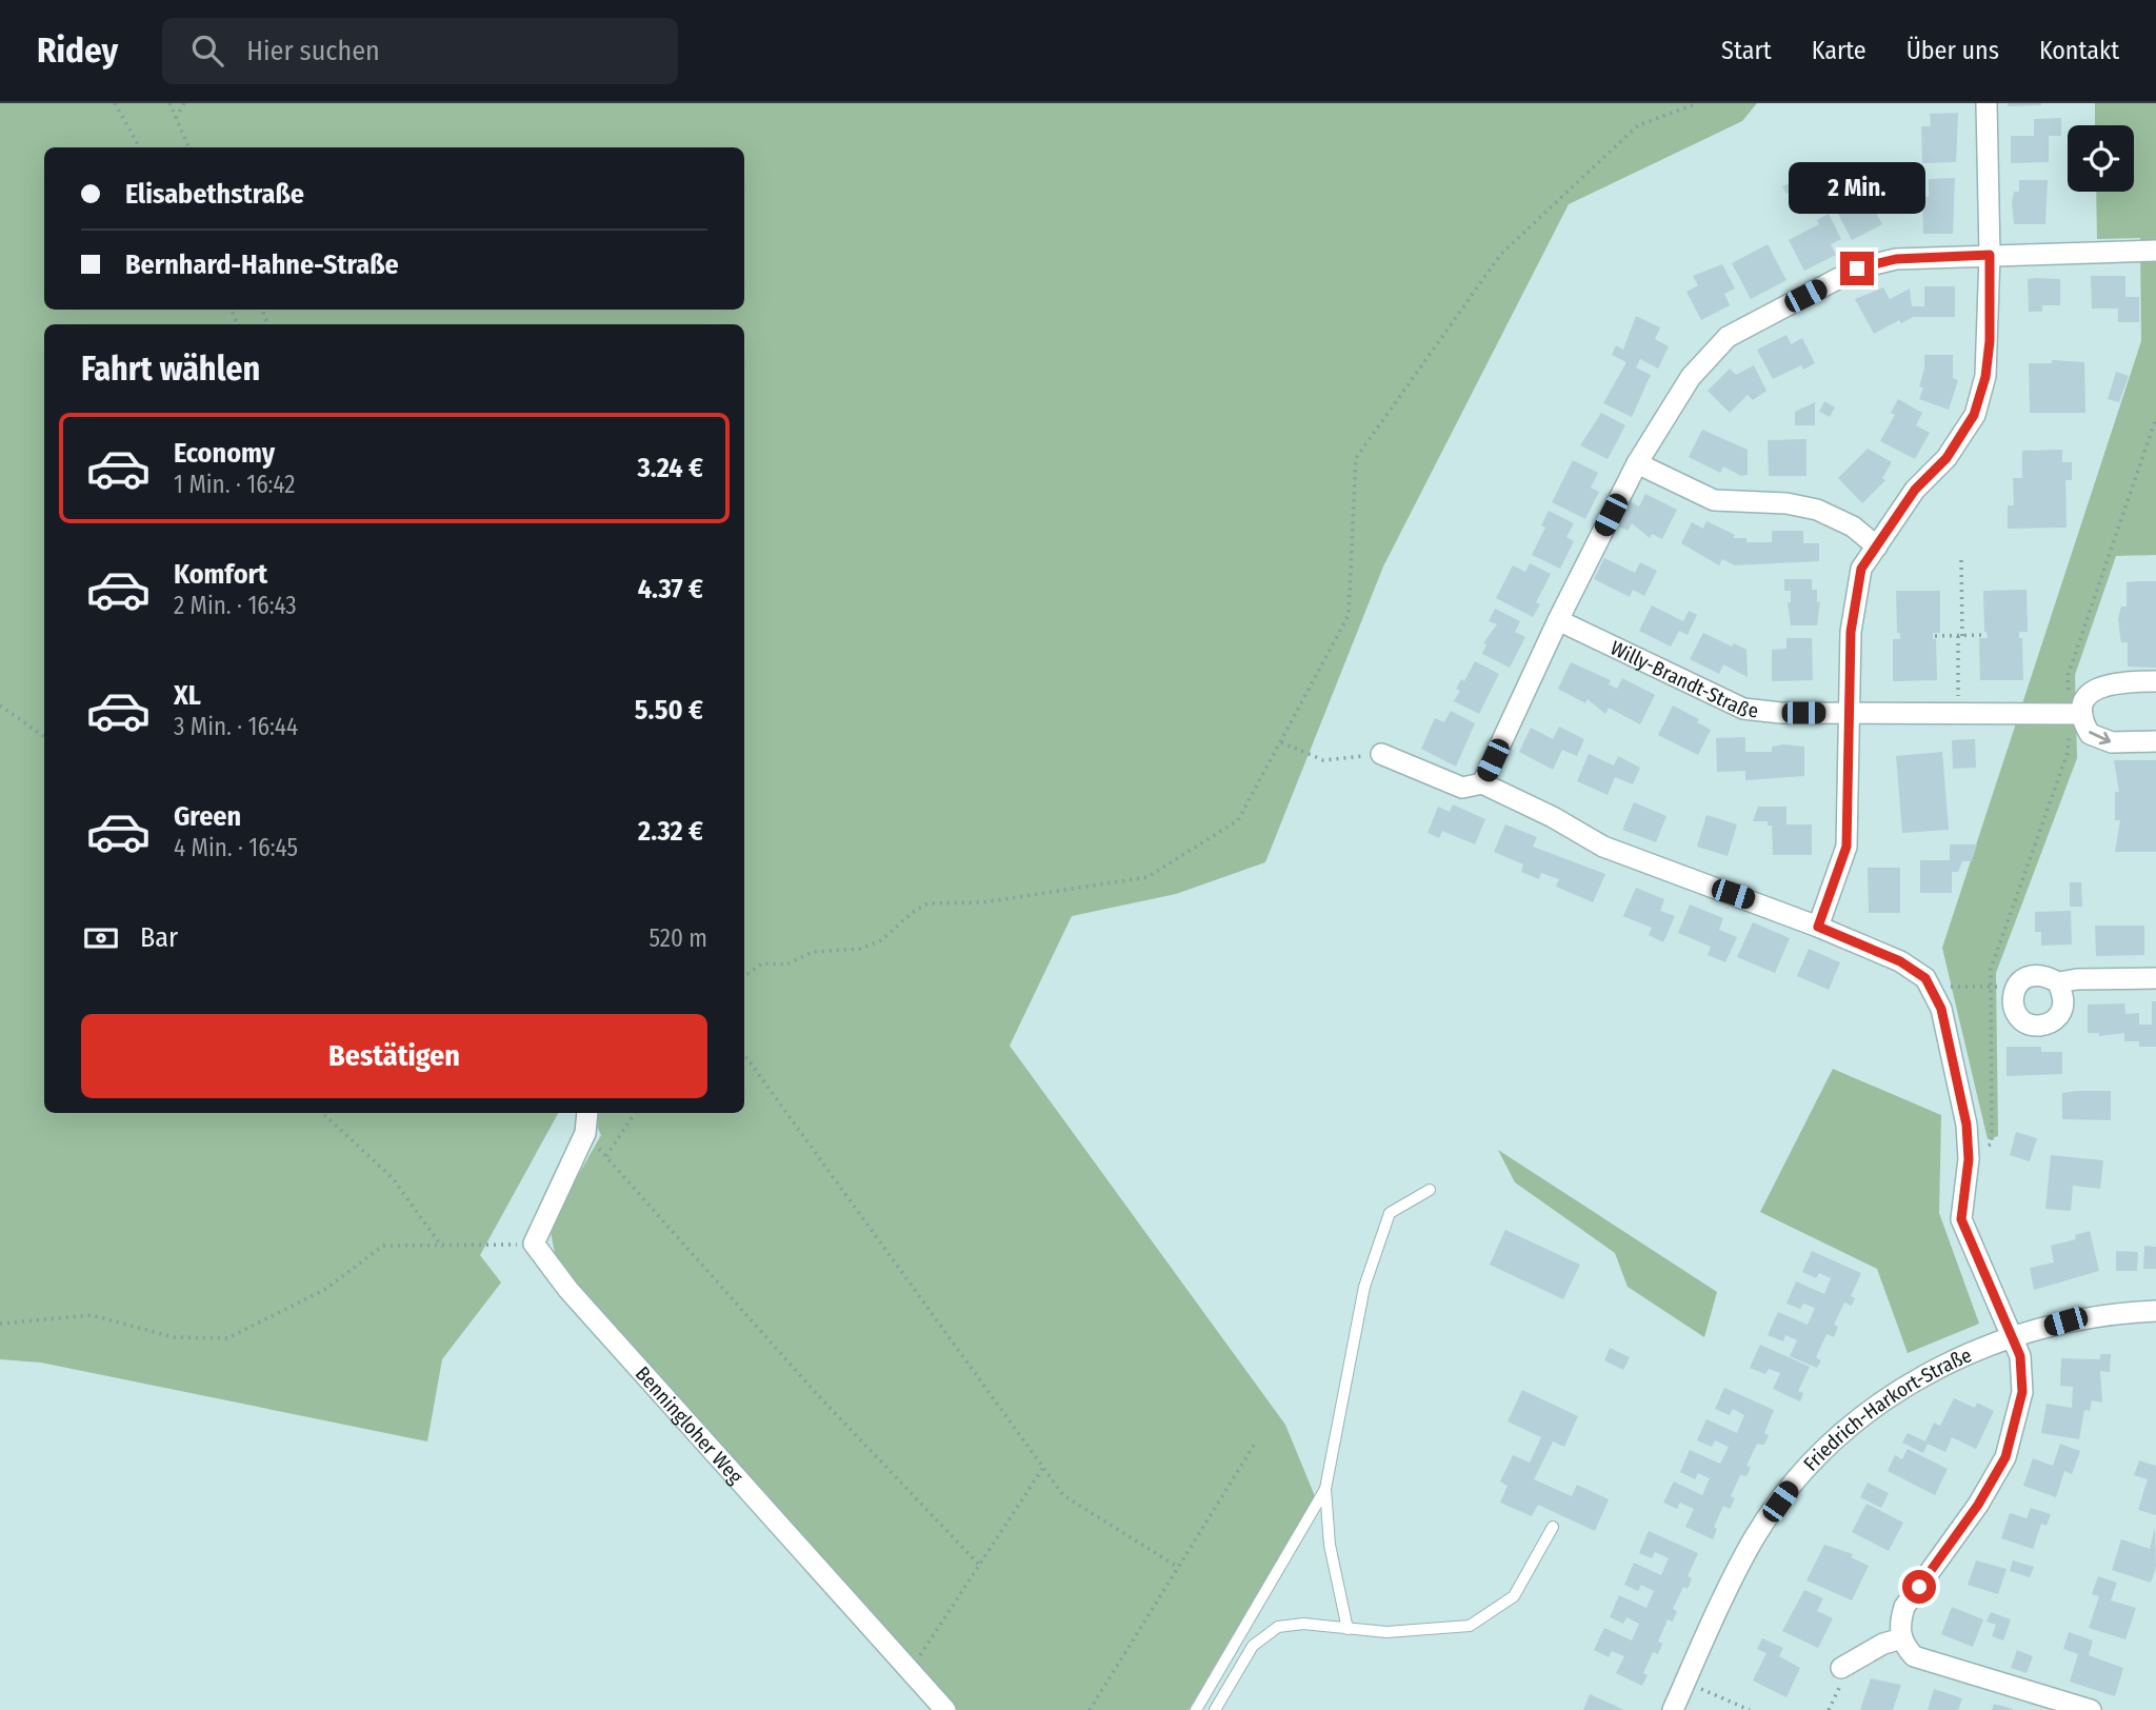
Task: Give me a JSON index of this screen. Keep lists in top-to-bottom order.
{
  "streets": {
    "street": ["Willy-Brandt-Straße", "Friedrich-Harkort-Straße", "Benningloher Weg"]
  },
  "page": {
    "header": "Ridey",
    "search": "Hier suchen",
    "nav": [
      "Start",
      "Karte",
      "Über uns",
      "Kontakt"
    ],
    "banner": ["Elisabethstraße", "Bernhard-Hahne-Straße"],
    "bubble": "2 Min.",
    "heading": "Fahrt wählen",
    "list": [
      {
        "name": "Economy",
        "note": "1 Min. · 16:42",
        "value": "3.24 €"
      },
      {
        "name": "Komfort",
        "note": "2 Min. · 16:43",
        "value": "4.37 €"
      },
      {
        "name": "XL",
        "note": "3 Min. · 16:44",
        "value": "5.50 €"
      },
      {
        "name": "Green",
        "note": "4 Min. · 16:45",
        "value": "2.32 €"
      }
    ],
    "pay": ["Bar", "520 m"],
    "buttons": "Bestätigen"
  }
}
